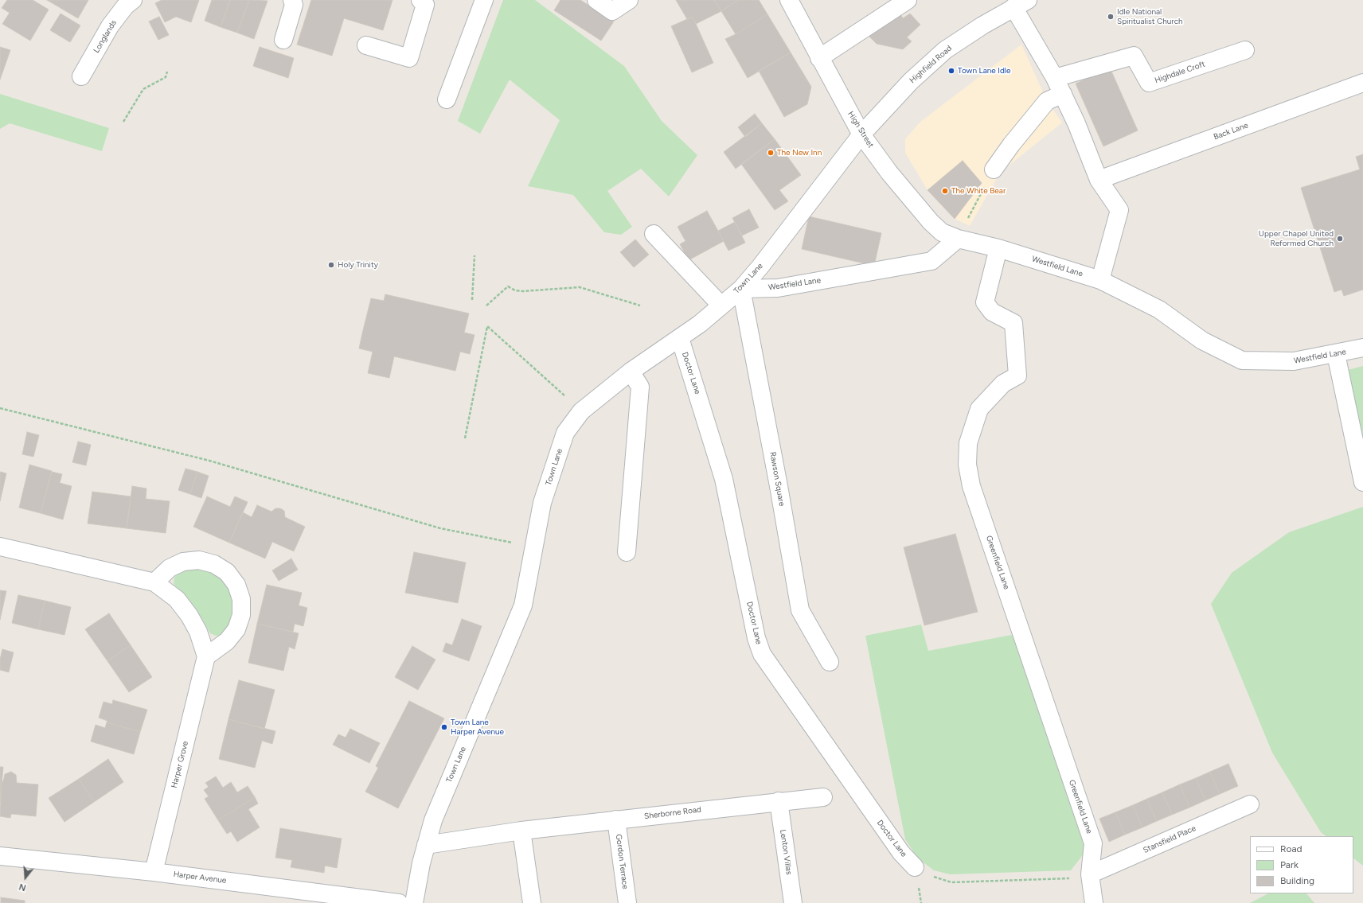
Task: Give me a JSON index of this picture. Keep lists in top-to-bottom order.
{
  "streets": {
    "street": [
      "Longlands",
      "Highfield Road",
      "Highdale Croft",
      "High Street",
      "Back Lane",
      "Westfield Lane",
      "Town Lane",
      "Doctor Lane",
      "Rawson Square",
      "Greenfield Lane",
      "Harper Grove",
      "Sherborne Road",
      "Stansfield Place",
      "Lenton Villas",
      "Gordon Terrace",
      "Harper Avenue"
    ]
  },
  "crossings": [
    ["Highfield Road", "High Street"],
    ["Highfield Road", "Town Lane"],
    ["High Street", "Westfield Lane"],
    ["High Street", "Town Lane"],
    ["Westfield Lane", "Town Lane"],
    ["Westfield Lane", "Rawson Square"],
    ["Westfield Lane", "Greenfield Lane"],
    ["Town Lane", "Doctor Lane"],
    ["Town Lane", "Rawson Square"],
    ["Town Lane", "Sherborne Road"],
    ["Greenfield Lane", "Stansfield Place"],
    ["Harper Grove", "Harper Avenue"],
    ["Sherborne Road", "Lenton Villas"],
    ["Sherborne Road", "Gordon Terrace"]
  ],
  "places": [
    "Idle National Spiritualist Church",
    "Town Lane Idle",
    "The New Inn",
    "The White Bear",
    "Upper Chapel United Reformed Church",
    "Holy Trinity",
    "Town Lane Harper Avenue"
  ],
  "legend": ["Road", "Park", "Building"],
  "north": "bottom"
}
